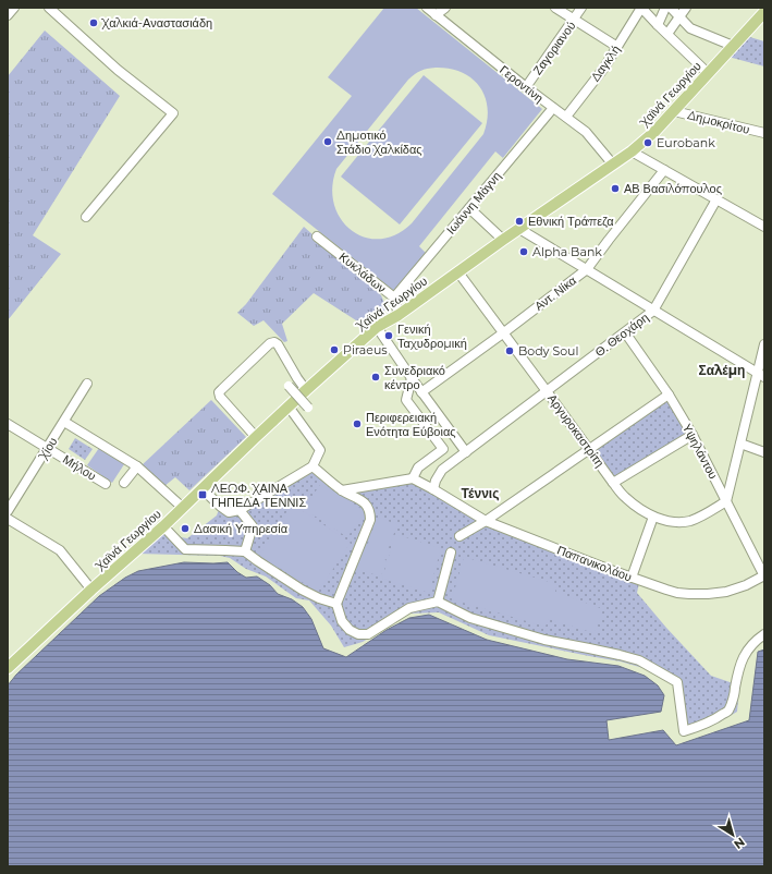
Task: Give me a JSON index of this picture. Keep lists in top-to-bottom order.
{
  "streets": {
    "main road": ["Χαϊνά Γεωργίου"],
    "street": [
      "Ζαγοριανού",
      "Δαγκλή",
      "Γεροντίνη",
      "Δημοκρίτου",
      "Ιωάννη Μὰγνη",
      "Κυκλάδων",
      "Αντ. Νίκα",
      "Θ. Θεοχάρη",
      "Αργυροκαστρίτη",
      "Χίου",
      "Υψηλάντου",
      "Μήλου",
      "Παπανικολάου"
    ]
  },
  "crossings": [
    ["Ζαγοριανού", "Γεροντίνη"],
    ["Δαγκλή", "Γεροντίνη"],
    ["Γεροντίνη", "Χαϊνά Γεωργίου"],
    ["Γεροντίνη", "Ιωάννη Μὰγνη"],
    ["Χαϊνά Γεωργίου", "Δημοκρίτου"],
    ["Χαϊνά Γεωργίου", "Κυκλάδων"],
    ["Χαϊνά Γεωργίου", "Αργυροκαστρίτη"],
    ["Ιωάννη Μὰγνη", "Κυκλάδων"],
    ["Αντ. Νίκα", "Αργυροκαστρίτη"],
    ["Θ. Θεοχάρη", "Αργυροκαστρίτη"],
    ["Θ. Θεοχάρη", "Υψηλάντου"],
    ["Θ. Θεοχάρη", "Παπανικολάου"],
    ["Αργυροκαστρίτη", "Υψηλάντου"],
    ["Χίου", "Μήλου"],
    ["Υψηλάντου", "Παπανικολάου"]
  ],
  "districts": ["Σαλέμη", "Τέννις"],
  "places": {
    "other": [
      "Χαλκιά-Αναστασιάδη",
      "Δημοτικό Στάδιο Χαλκίδας",
      "Eurobank",
      "ΑΒ Βασιλόπουλος",
      "Εθνική Τράπεζα",
      "Alpha Bank",
      "Γενική Ταχυδρομική",
      "Piraeus",
      "Body Soul",
      "Συνεδριακό κέντρο",
      "Περιφερειακή Ενότητα Εύβοιας",
      "Δασική Υπηρεσία"
    ],
    "transit": ["ΛΕΩΦ. ΧΑΙΝΑ ΓΗΠΕΔΑ ΤΕΝΝΙΣ"]
  },
  "north": "bottom right"
}
